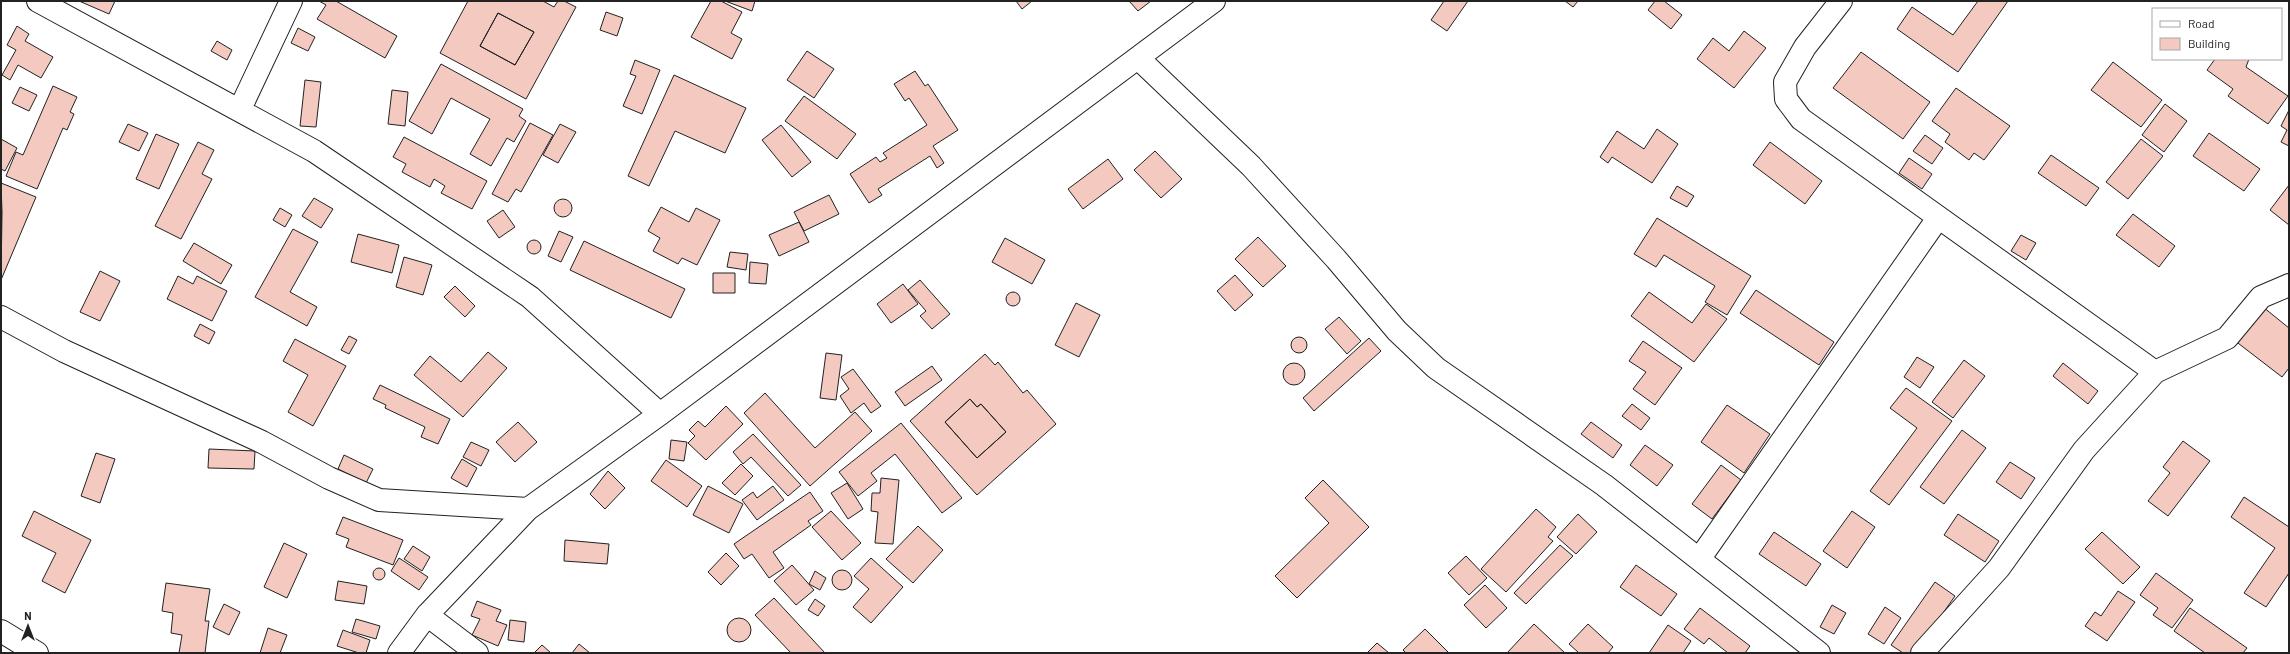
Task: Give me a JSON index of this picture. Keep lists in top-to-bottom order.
{
  "legend": ["Road", "Building"],
  "north": "top"
}
